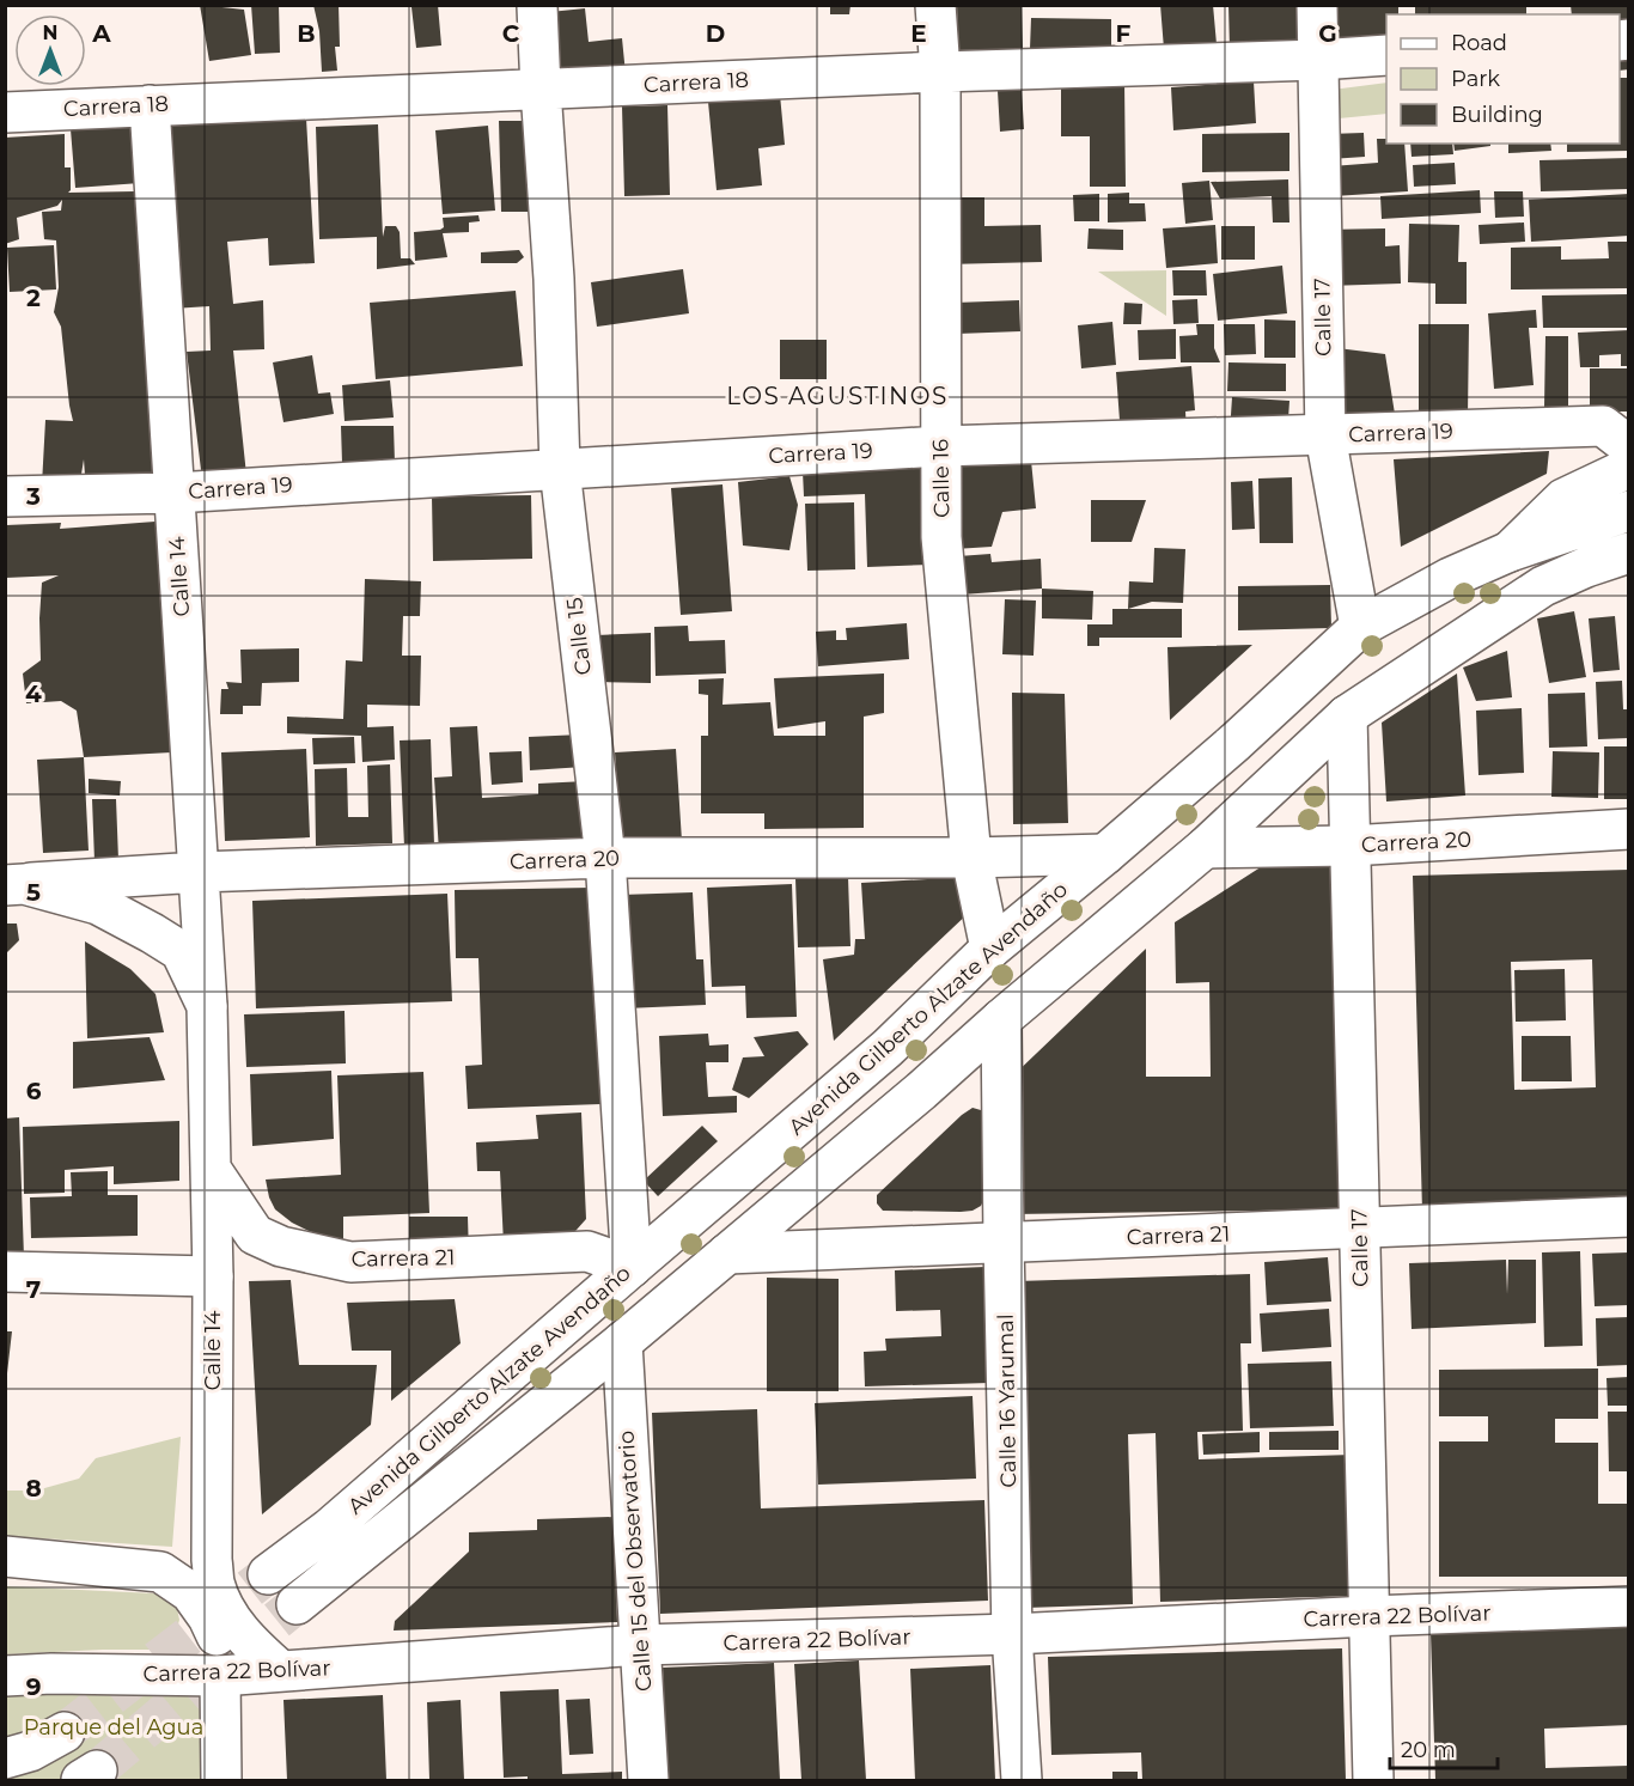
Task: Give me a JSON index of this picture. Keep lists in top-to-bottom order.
{
  "streets": {
    "street": [
      "Carrera 18",
      "Calle 17",
      "Carrera 19",
      "Calle 16",
      "Calle 14",
      "Calle 15",
      "Carrera 20",
      "Avenida Gilberto Alzate Avendaño",
      "Carrera 21",
      "Calle 16 Yarumal",
      "Calle 15 del Observatorio",
      "Carrera 22 Bolívar"
    ]
  },
  "crossings": [
    ["Carrera 18", "Calle 17"],
    ["Carrera 18", "Calle 16"],
    ["Carrera 18", "Calle 14"],
    ["Carrera 18", "Calle 15"],
    ["Calle 17", "Carrera 19"],
    ["Calle 17", "Carrera 20"],
    ["Calle 17", "Avenida Gilberto Alzate Avendaño"],
    ["Calle 17", "Carrera 21"],
    ["Calle 17", "Carrera 22 Bolívar"],
    ["Carrera 19", "Calle 16"],
    ["Carrera 19", "Calle 14"],
    ["Carrera 19", "Calle 15"],
    ["Calle 16", "Carrera 20"],
    ["Calle 16", "Avenida Gilberto Alzate Avendaño"],
    ["Calle 14", "Carrera 20"],
    ["Calle 14", "Carrera 21"],
    ["Calle 14", "Carrera 22 Bolívar"],
    ["Calle 15", "Carrera 20"],
    ["Calle 15", "Avenida Gilberto Alzate Avendaño"],
    ["Calle 15", "Carrera 21"],
    ["Carrera 20", "Avenida Gilberto Alzate Avendaño"],
    ["Avenida Gilberto Alzate Avendaño", "Carrera 21"],
    ["Avenida Gilberto Alzate Avendaño", "Calle 16 Yarumal"],
    ["Avenida Gilberto Alzate Avendaño", "Calle 15 del Observatorio"],
    ["Carrera 21", "Calle 16 Yarumal"],
    ["Calle 16 Yarumal", "Carrera 22 Bolívar"],
    ["Calle 15 del Observatorio", "Carrera 22 Bolívar"]
  ],
  "districts": ["LOS AGUSTINOS"],
  "parks": ["Parque del Agua"],
  "legend": ["Road", "Park", "Building"],
  "scale_bar": "20 m",
  "north": "top",
  "grid": {
    "columns": [
      "A",
      "B",
      "C",
      "D",
      "E",
      "F",
      "G"
    ],
    "rows": [
      "2",
      "3",
      "4",
      "5",
      "6",
      "7",
      "8",
      "9"
    ]
  }
}
